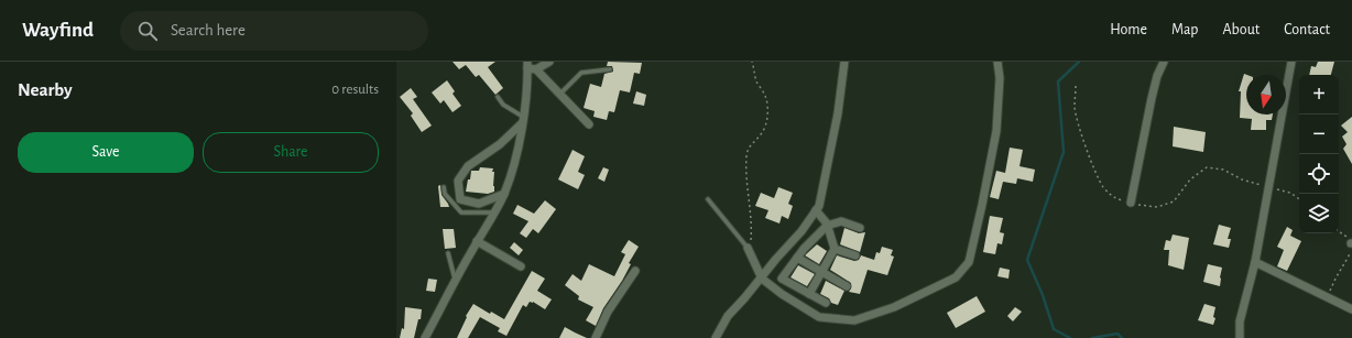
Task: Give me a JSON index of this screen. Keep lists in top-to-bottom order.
{
  "north": "bottom",
  "page": {
    "header": "Wayfind",
    "search": "Search here",
    "nav": [
      "Home",
      "Map",
      "About",
      "Contact"
    ],
    "heading": ["Nearby", "0 results"],
    "map_buttons": ["+", "−"],
    "buttons": ["Save", "Share"]
  }
}
